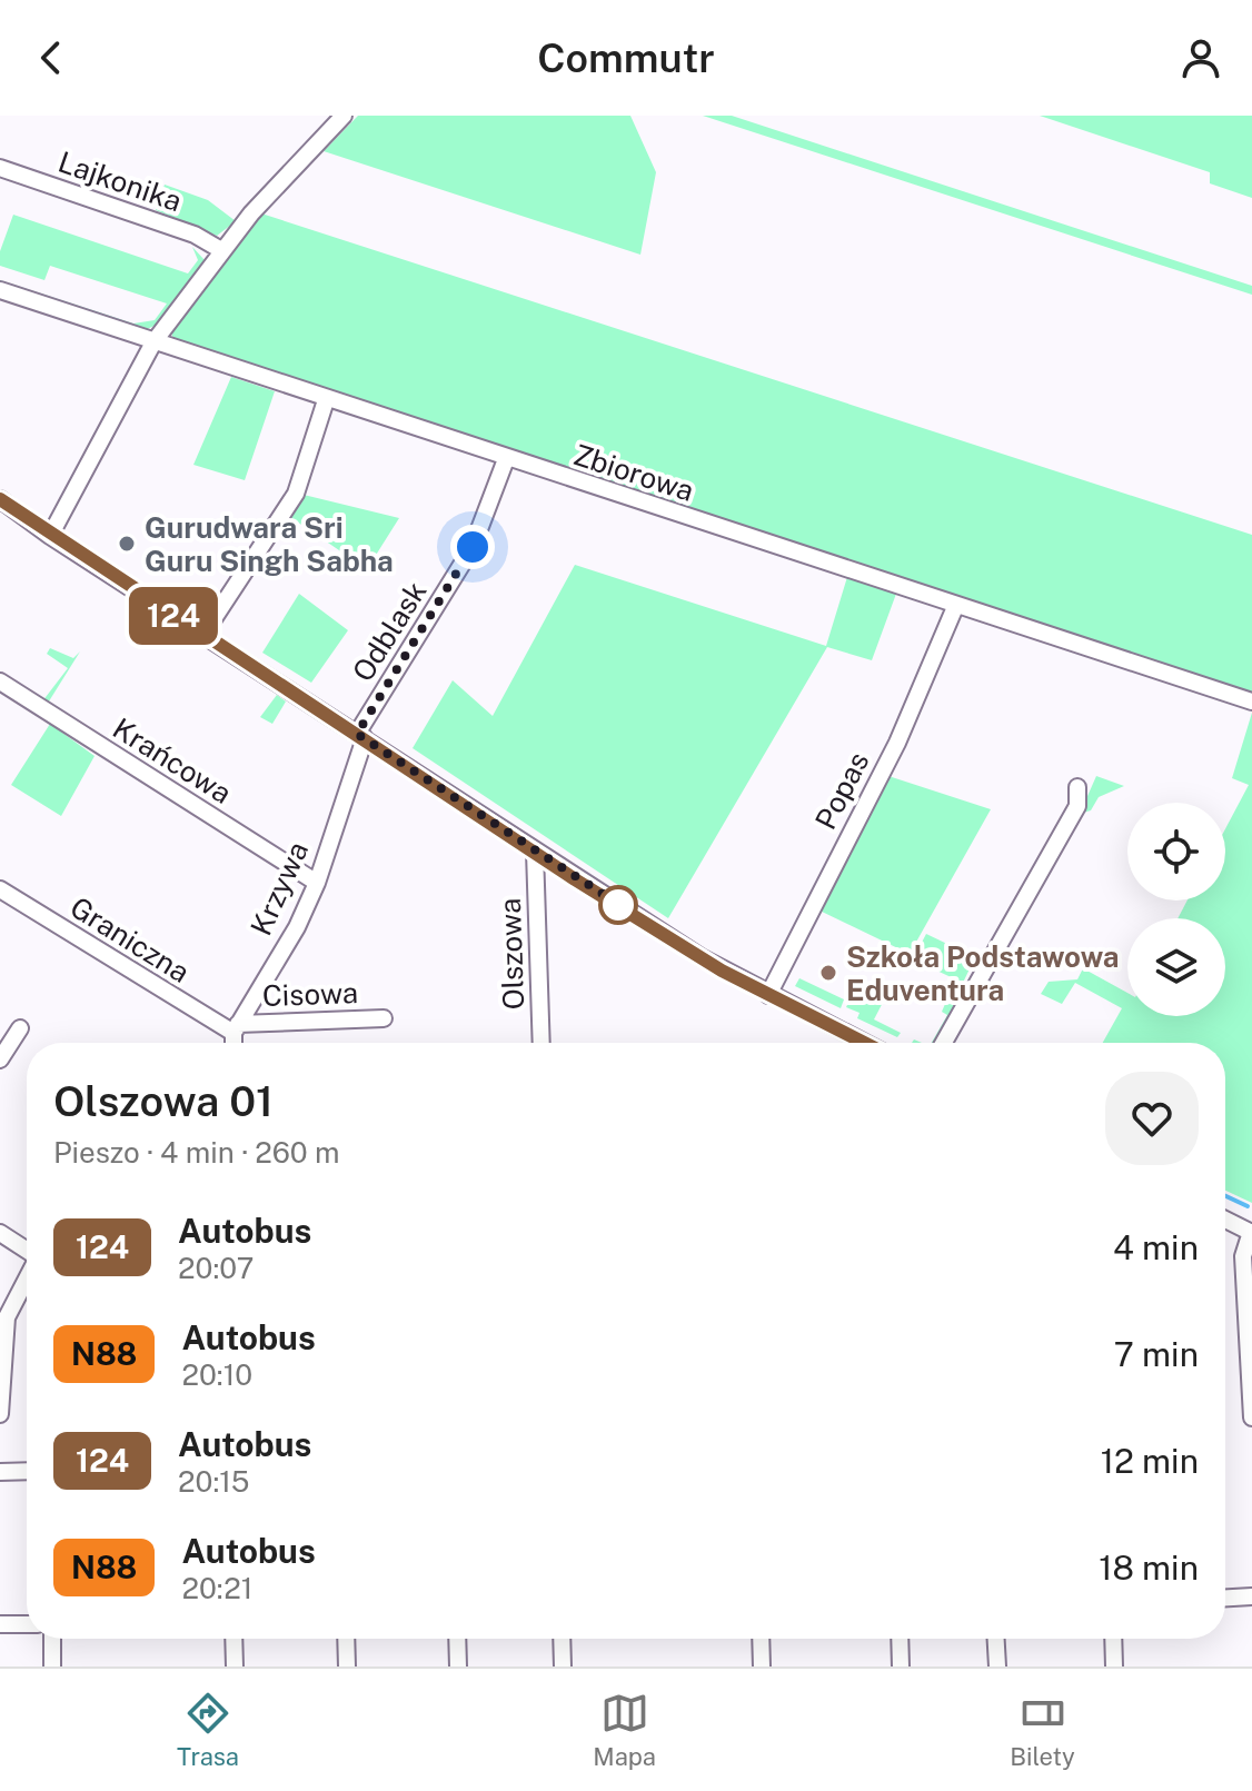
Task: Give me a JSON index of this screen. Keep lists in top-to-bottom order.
{
  "streets": {
    "street": [
      "Lajkonika",
      "Zbiorowa",
      "Odblask",
      "Krańcowa",
      "Popas",
      "Krzywa",
      "Graniczna",
      "Olszowa",
      "Cisowa"
    ]
  },
  "crossings": [
    ["Zbiorowa", "Odblask"],
    ["Zbiorowa", "Popas"],
    ["Odblask", "Krzywa"],
    ["Krańcowa", "Krzywa"],
    ["Krzywa", "Graniczna"],
    ["Krzywa", "Cisowa"],
    ["Graniczna", "Cisowa"]
  ],
  "places": ["Gurudwara Sri Guru Singh Sabha", "Szkoła Podstawowa Eduventura"],
  "lines": ["bus line 124"],
  "page": {
    "header": "Commutr",
    "on_map": "124",
    "heading": ["Olszowa 01", "Pieszo · 4 min · 260 m"],
    "list": [
      {
        "mark": "124",
        "name": "Autobus",
        "note": "20:07",
        "value": "4 min"
      },
      {
        "mark": "N88",
        "name": "Autobus",
        "note": "20:10",
        "value": "7 min"
      },
      {
        "mark": "124",
        "name": "Autobus",
        "note": "20:15",
        "value": "12 min"
      },
      {
        "mark": "N88",
        "name": "Autobus",
        "note": "20:21",
        "value": "18 min"
      }
    ],
    "tabs": ["Trasa", "Mapa", "Bilety"]
  }
}
